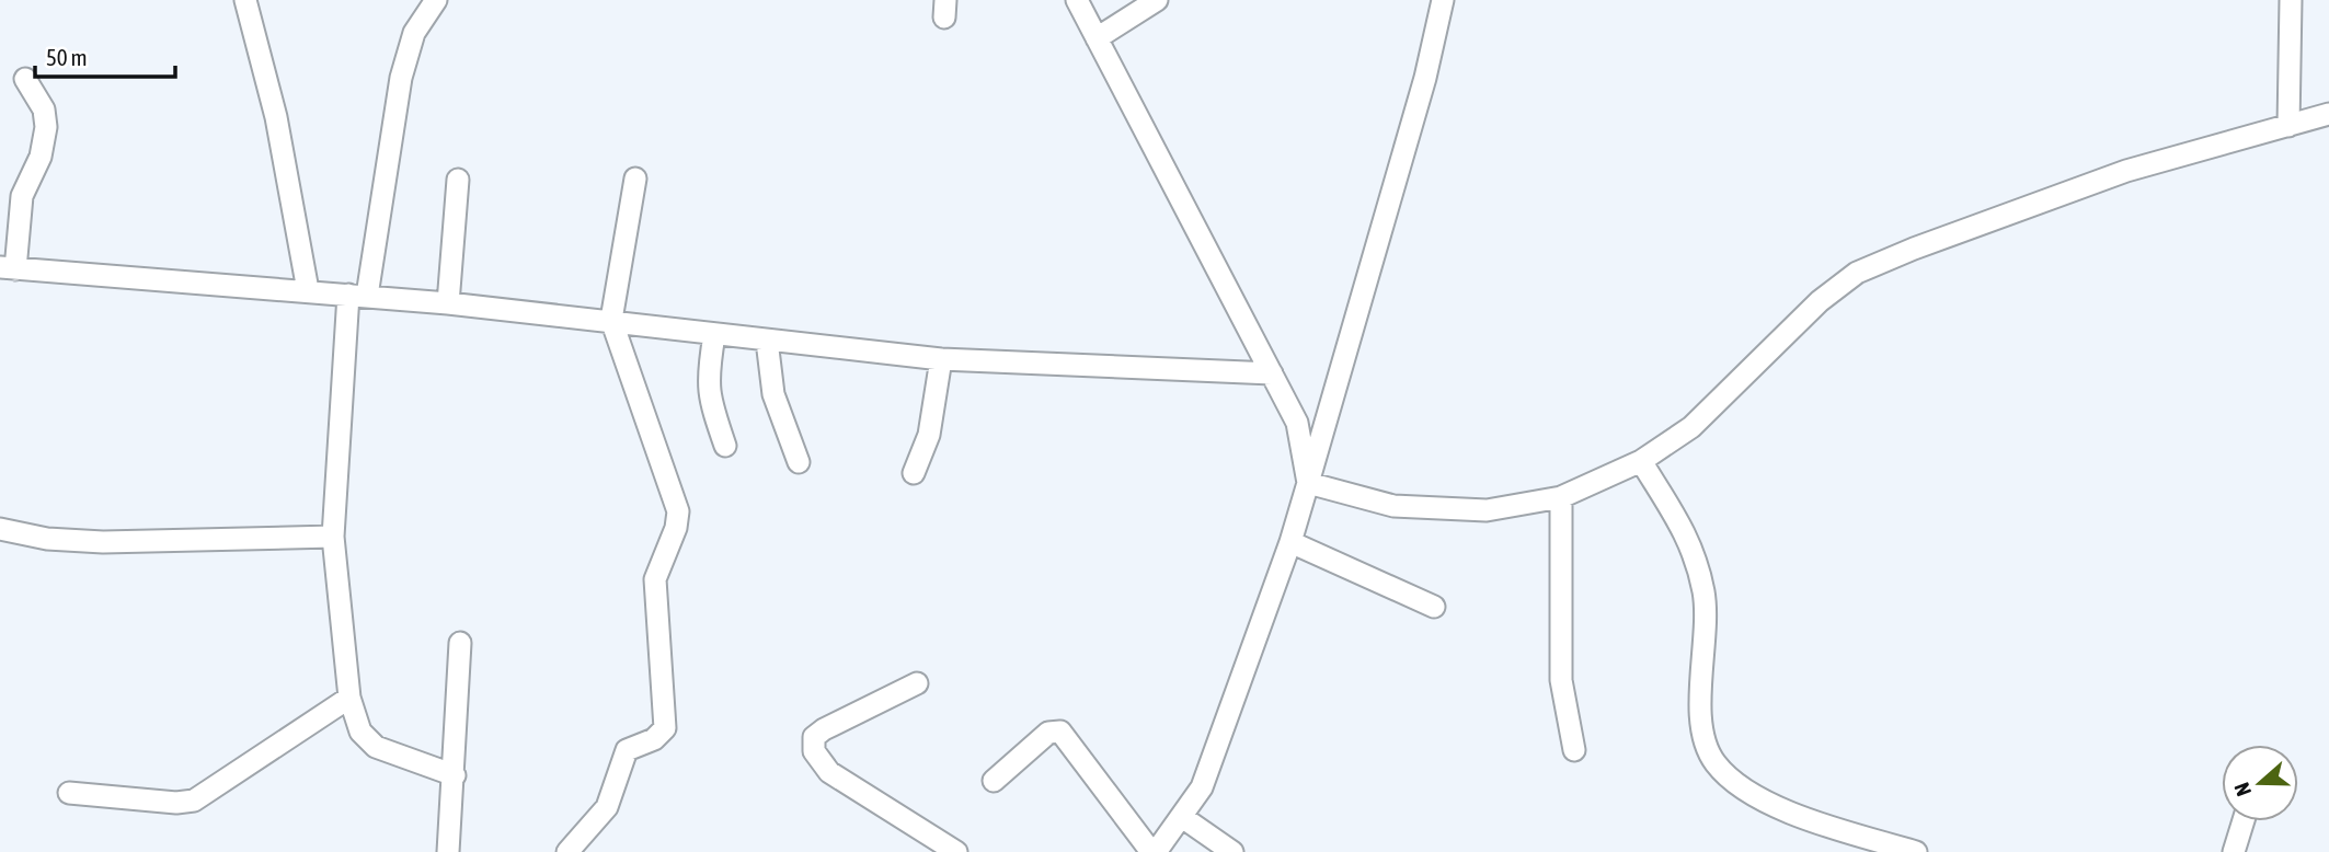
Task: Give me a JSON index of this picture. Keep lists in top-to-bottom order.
{
  "scale_bar": "50 m",
  "north": "left"
}
